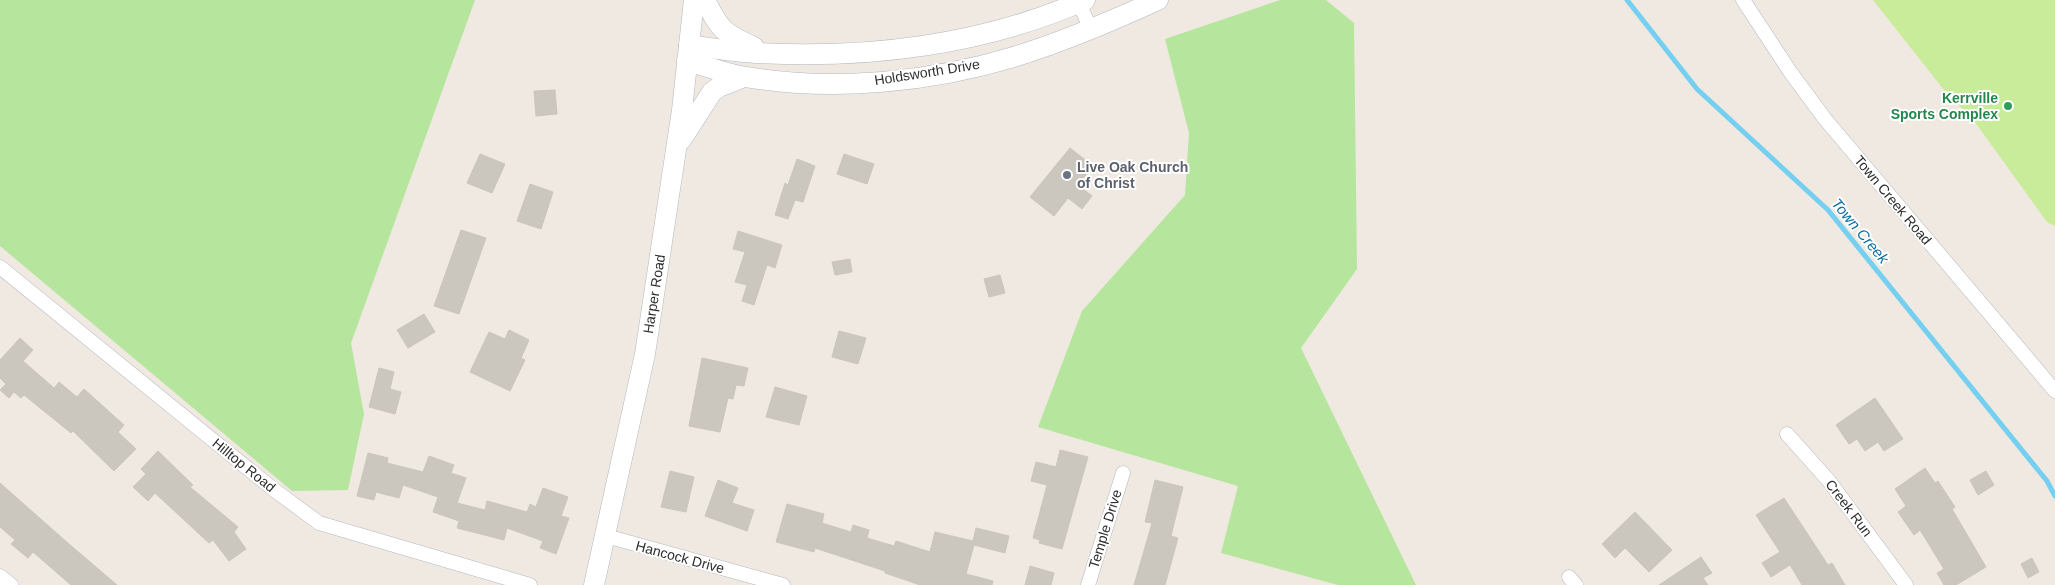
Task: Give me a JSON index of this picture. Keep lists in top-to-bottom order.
{
  "streets": {
    "main road": ["Holdsworth Drive", "Harper Road"],
    "street": [
      "Town Creek Road",
      "Hilltop Road",
      "Creek Run",
      "Temple Drive",
      "Hancock Drive"
    ]
  },
  "crossings": [
    ["Holdsworth Drive", "Harper Road"],
    ["Harper Road", "Hancock Drive"]
  ],
  "water": ["Town Creek"],
  "places": ["Kerrville Sports Complex", "Live Oak Church of Christ"]
}
